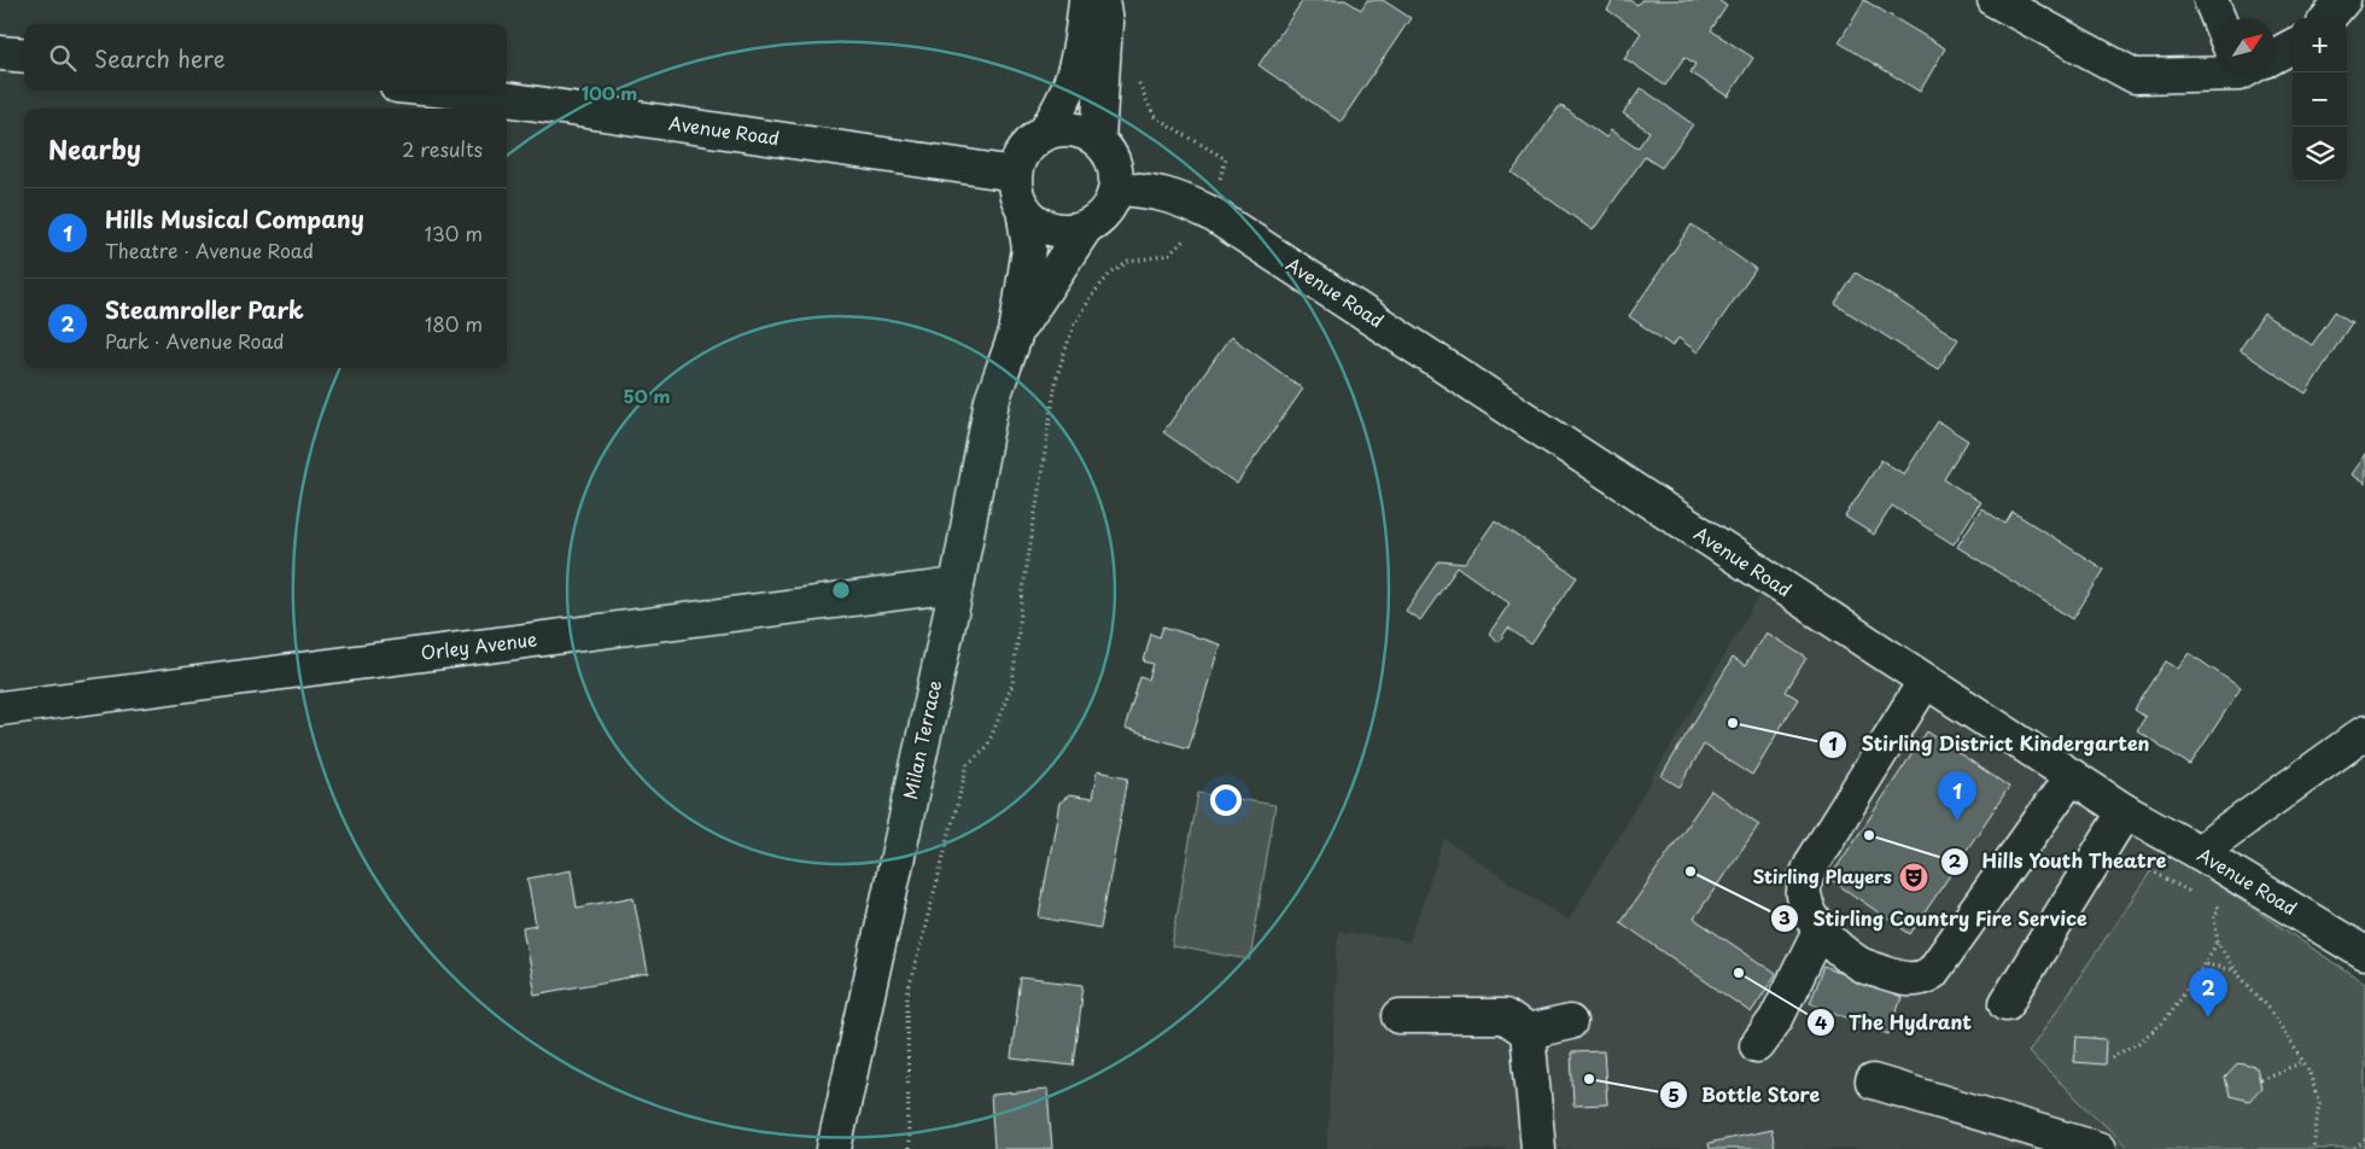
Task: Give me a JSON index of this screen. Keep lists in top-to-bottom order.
{
  "streets": {
    "street": ["Avenue Road", "Orley Avenue", "Milan Terrace"]
  },
  "crossings": [
    ["Avenue Road", "Milan Terrace"],
    ["Orley Avenue", "Milan Terrace"]
  ],
  "places": {
    "other": [
      "Stirling District Kindergarten",
      "Hills Youth Theatre",
      "Stirling Country Fire Service",
      "The Hydrant",
      "Bottle Store"
    ],
    "theatre": ["Stirling Players"]
  },
  "north": "top right",
  "page": {
    "map_buttons": ["+", "−"],
    "search": "Search here",
    "heading": ["Nearby", "2 results"],
    "list": [
      {
        "mark": "1",
        "name": "Hills Musical Company",
        "note": "Theatre · Avenue Road",
        "value": "130 m"
      },
      {
        "mark": "2",
        "name": "Steamroller Park",
        "note": "Park · Avenue Road",
        "value": "180 m"
      }
    ],
    "pins": ["1", "2"]
  },
  "rings": ["100 m", "50 m"]
}
